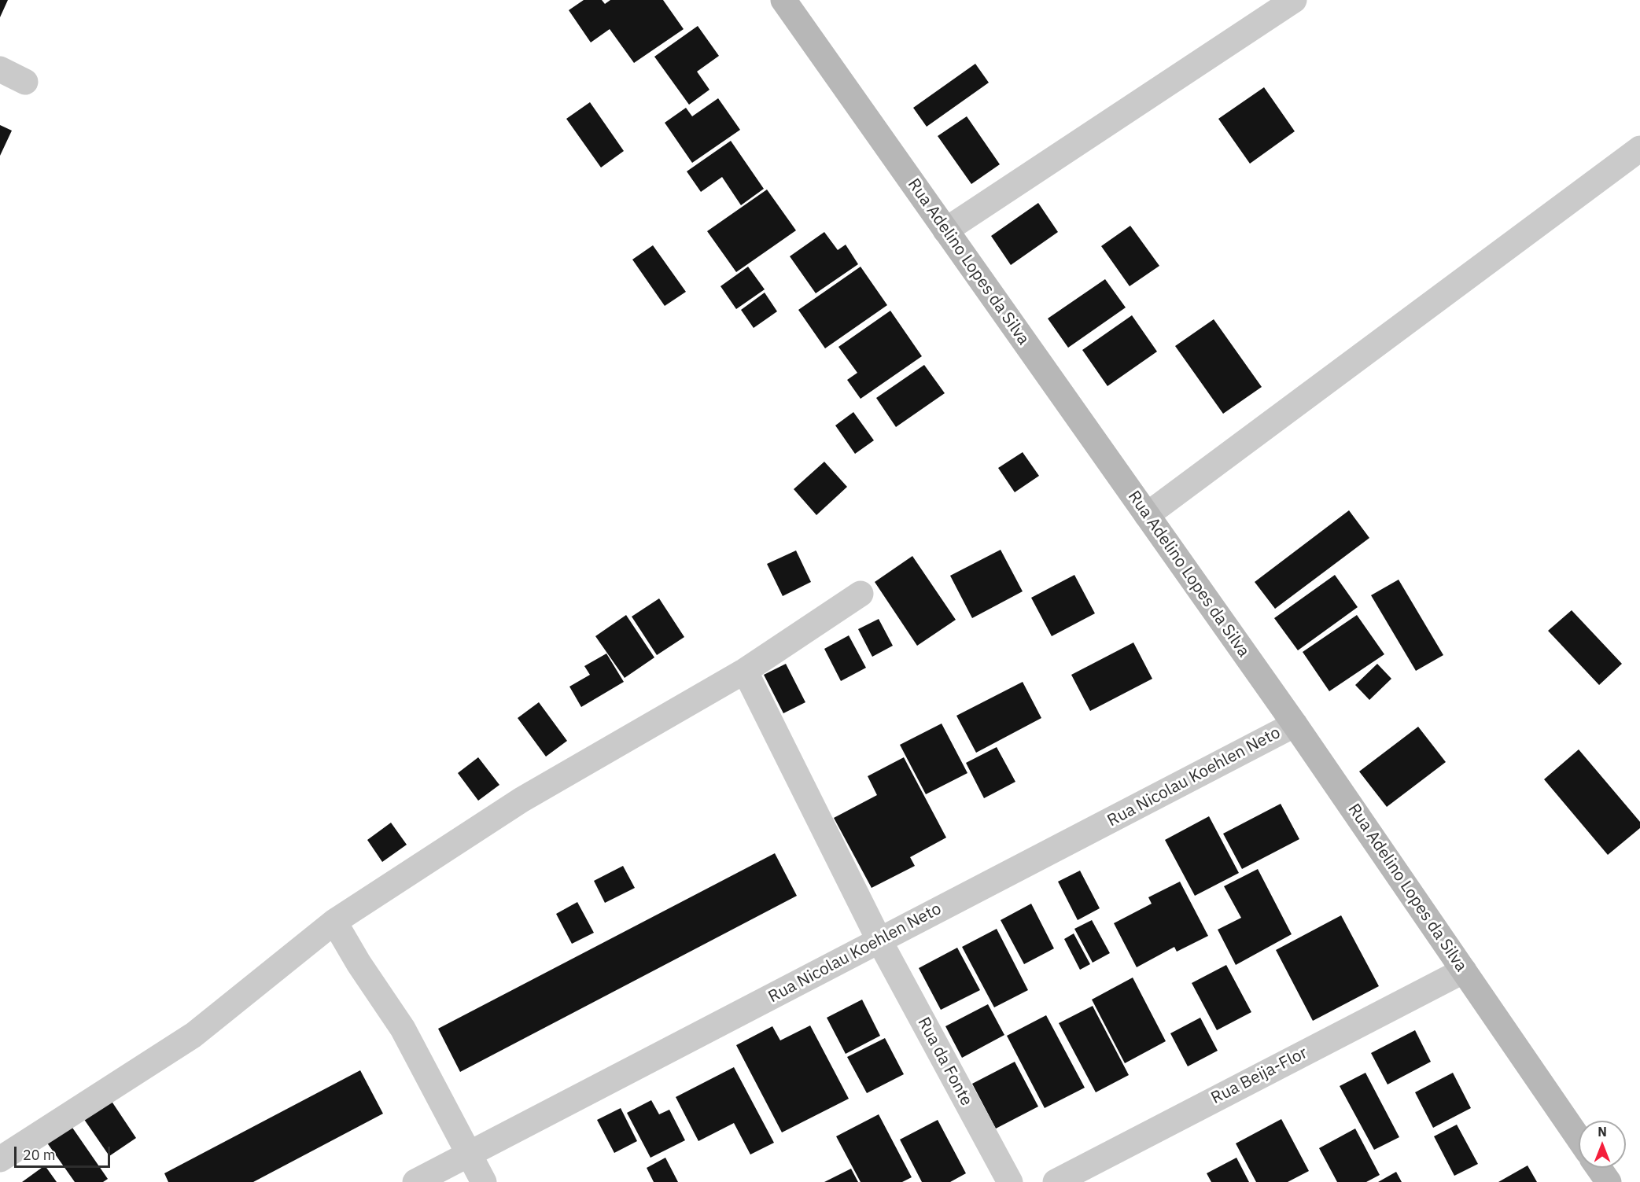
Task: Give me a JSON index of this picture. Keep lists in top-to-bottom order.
{
  "streets": {
    "main road": ["Rua Adelino Lopes da Silva"],
    "street": ["Rua Nicolau Koehlen Neto", "Rua da Fonte", "Rua Beija-Flor"]
  },
  "crossings": [
    ["Rua Adelino Lopes da Silva", "Rua Nicolau Koehlen Neto"],
    ["Rua Adelino Lopes da Silva", "Rua Beija-Flor"],
    ["Rua Nicolau Koehlen Neto", "Rua da Fonte"]
  ],
  "scale_bar": "20 m",
  "north": "top"
}
